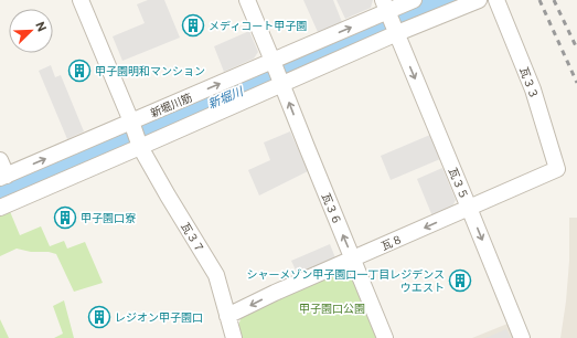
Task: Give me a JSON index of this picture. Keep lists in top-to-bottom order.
{
  "streets": {
    "street": [
      "瓦３３",
      "新堀川筋",
      "瓦３５",
      "瓦３６",
      "瓦３７",
      "瓦８"
    ]
  },
  "crossings": [
    ["瓦３３", "瓦８"],
    ["新堀川筋", "瓦３５"],
    ["新堀川筋", "瓦３６"],
    ["新堀川筋", "瓦３７"],
    ["瓦３５", "瓦８"],
    ["瓦３６", "瓦８"],
    ["瓦３７", "瓦８"]
  ],
  "one_way": ["瓦３５", "瓦３６", "瓦８"],
  "water": ["新堀川"],
  "parks": ["甲子園口公園"],
  "places": {
    "building": [
      "メディコート甲子園",
      "甲子園明和マンション",
      "甲子園口寮",
      "シャーメゾン甲子園口一丁目レジデンス ウエスト",
      "レジオン甲子園口"
    ]
  },
  "north": "top right"
}
